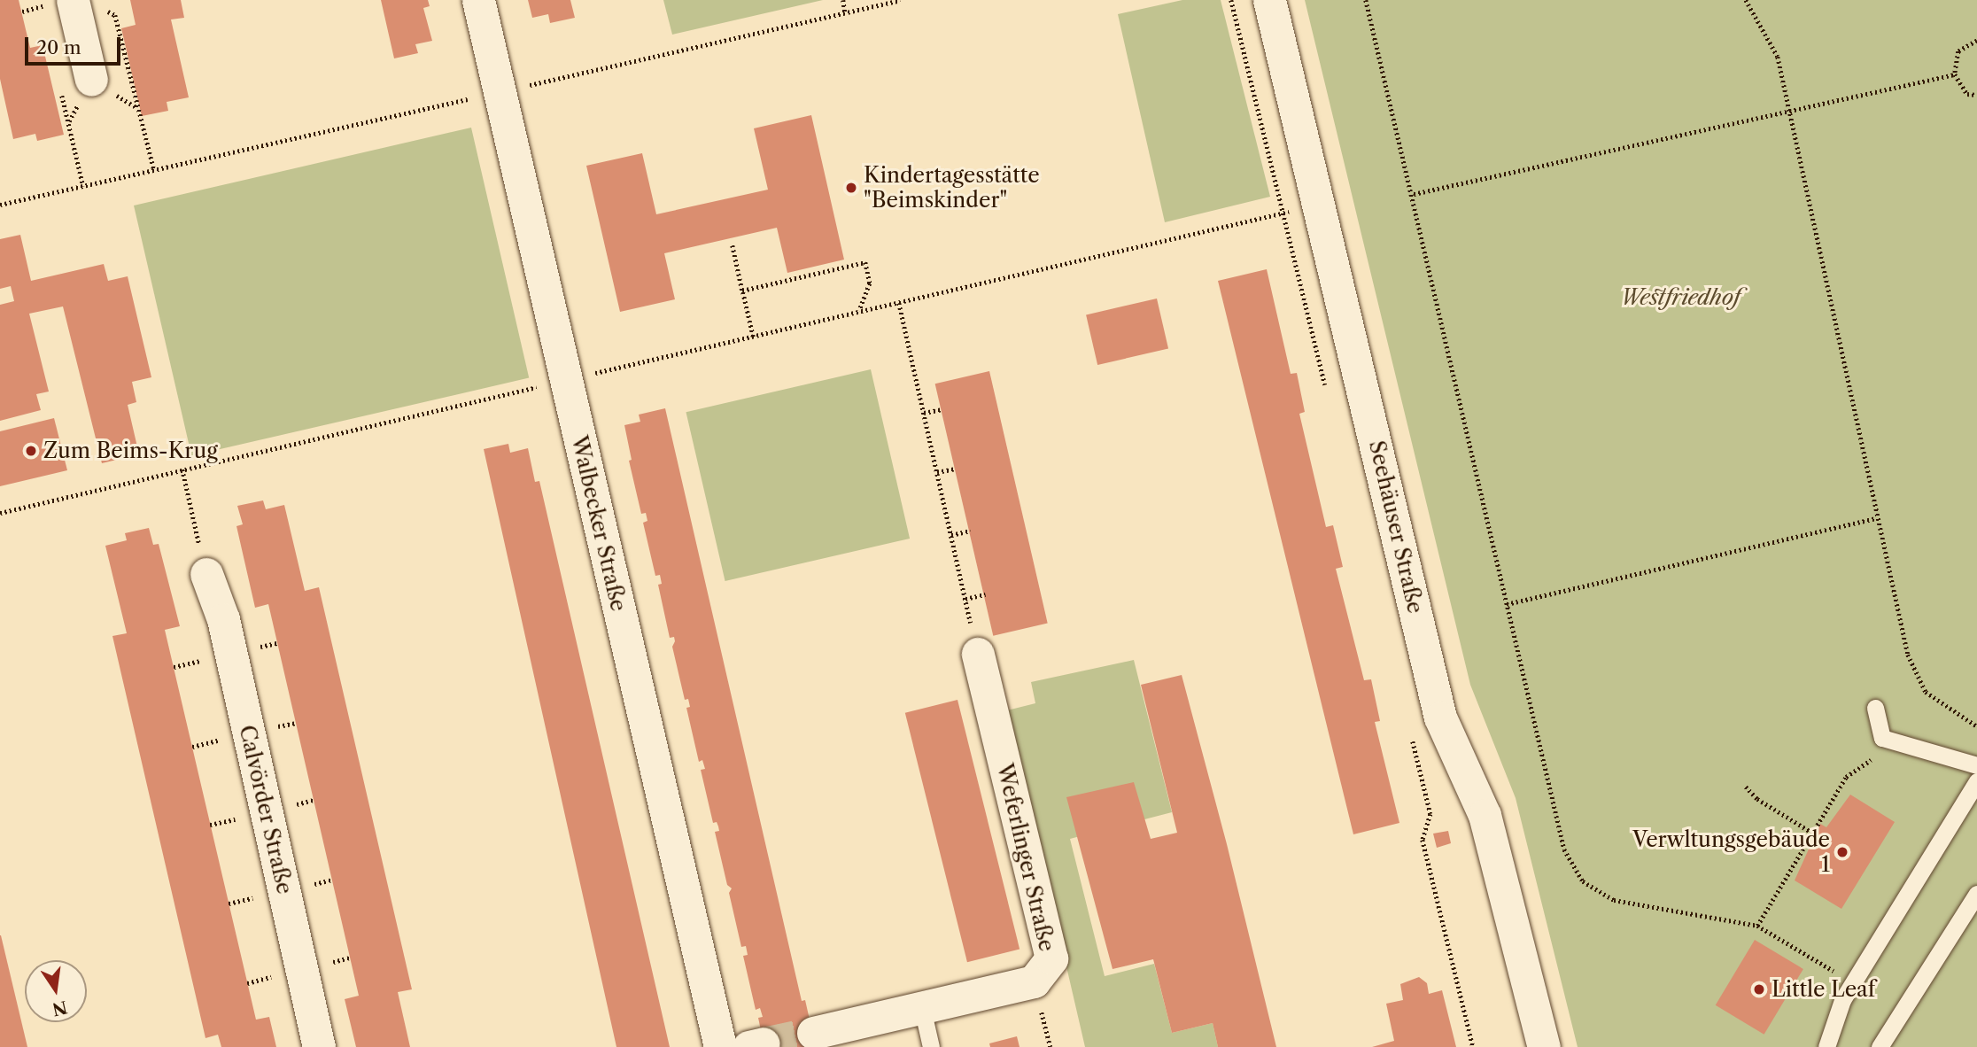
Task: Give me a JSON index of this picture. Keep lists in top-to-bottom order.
{
  "streets": {
    "street": [
      "Walbecker Straße",
      "Seehäuser Straße",
      "Calvörder Straße",
      "Weferlinger Straße"
    ]
  },
  "parks": ["Westfriedhof"],
  "places": [
    "Kindertagesstätte \"Beimskinder\"",
    "Zum Beims-Krug",
    "Verwltungsgebäude 1",
    "Little Leaf"
  ],
  "scale_bar": "20 m",
  "north": "bottom"
}
